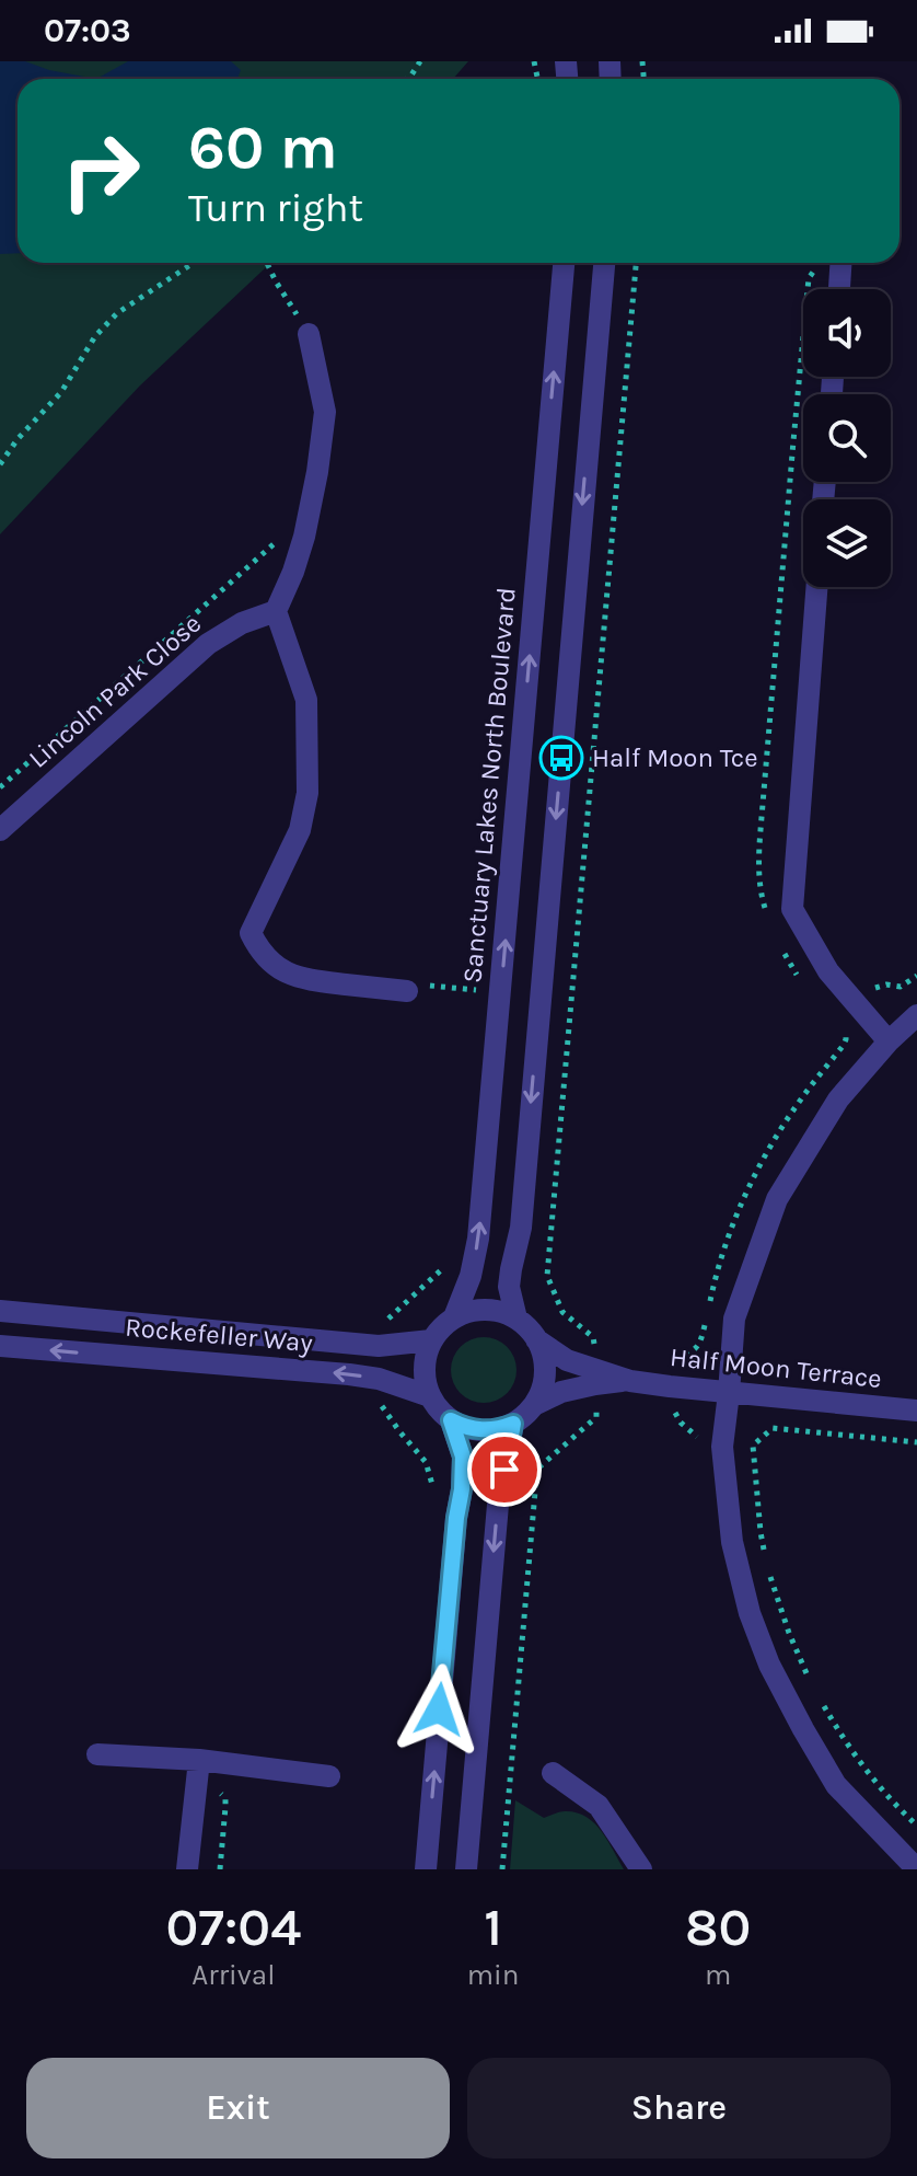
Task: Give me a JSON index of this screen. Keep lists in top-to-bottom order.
{
  "streets": {
    "street": [
      "Lincoln Park Close",
      "Sanctuary Lakes North Boulevard",
      "Rockefeller Way",
      "Half Moon Terrace"
    ]
  },
  "crossings": [
    ["Sanctuary Lakes North Boulevard", "Rockefeller Way"],
    ["Sanctuary Lakes North Boulevard", "Half Moon Terrace"],
    ["Rockefeller Way", "Half Moon Terrace"]
  ],
  "places": {
    "bus stop": ["Half Moon Tce"]
  },
  "page": {
    "status": "07:03",
    "turn": ["60 m", "Turn right"],
    "eta": [
      "07:04",
      "Arrival",
      "1",
      "min",
      "80",
      "m"
    ],
    "buttons": ["Exit", "Share"]
  }
}
